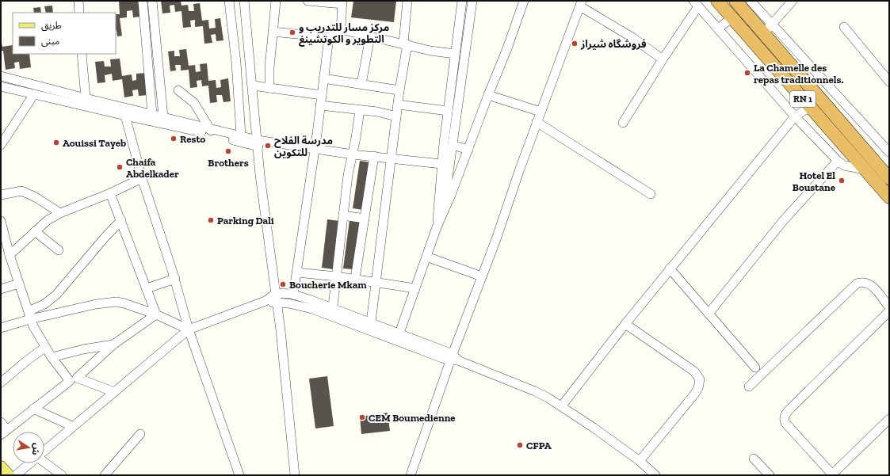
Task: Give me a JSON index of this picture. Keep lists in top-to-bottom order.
{
  "streets": {
    "highway": ["RN 1"]
  },
  "places": [
    "مركز مسار للتدريب و التطوير و الكوتشينغ",
    "فروشگاه شيراز",
    "La Chamelle des repas traditionnels.",
    "Resto",
    "Aouissi Tayeb",
    "مدرسة الفلاح للتكوين",
    "Brothers",
    "Chaifa Abdelkader",
    "Hotel El Boustane",
    "Parking Dali",
    "Boucherie Mkam",
    "CEM Boumedienne",
    "CFPA"
  ],
  "legend": ["طريق", "مبنى"],
  "north": "right"
}
